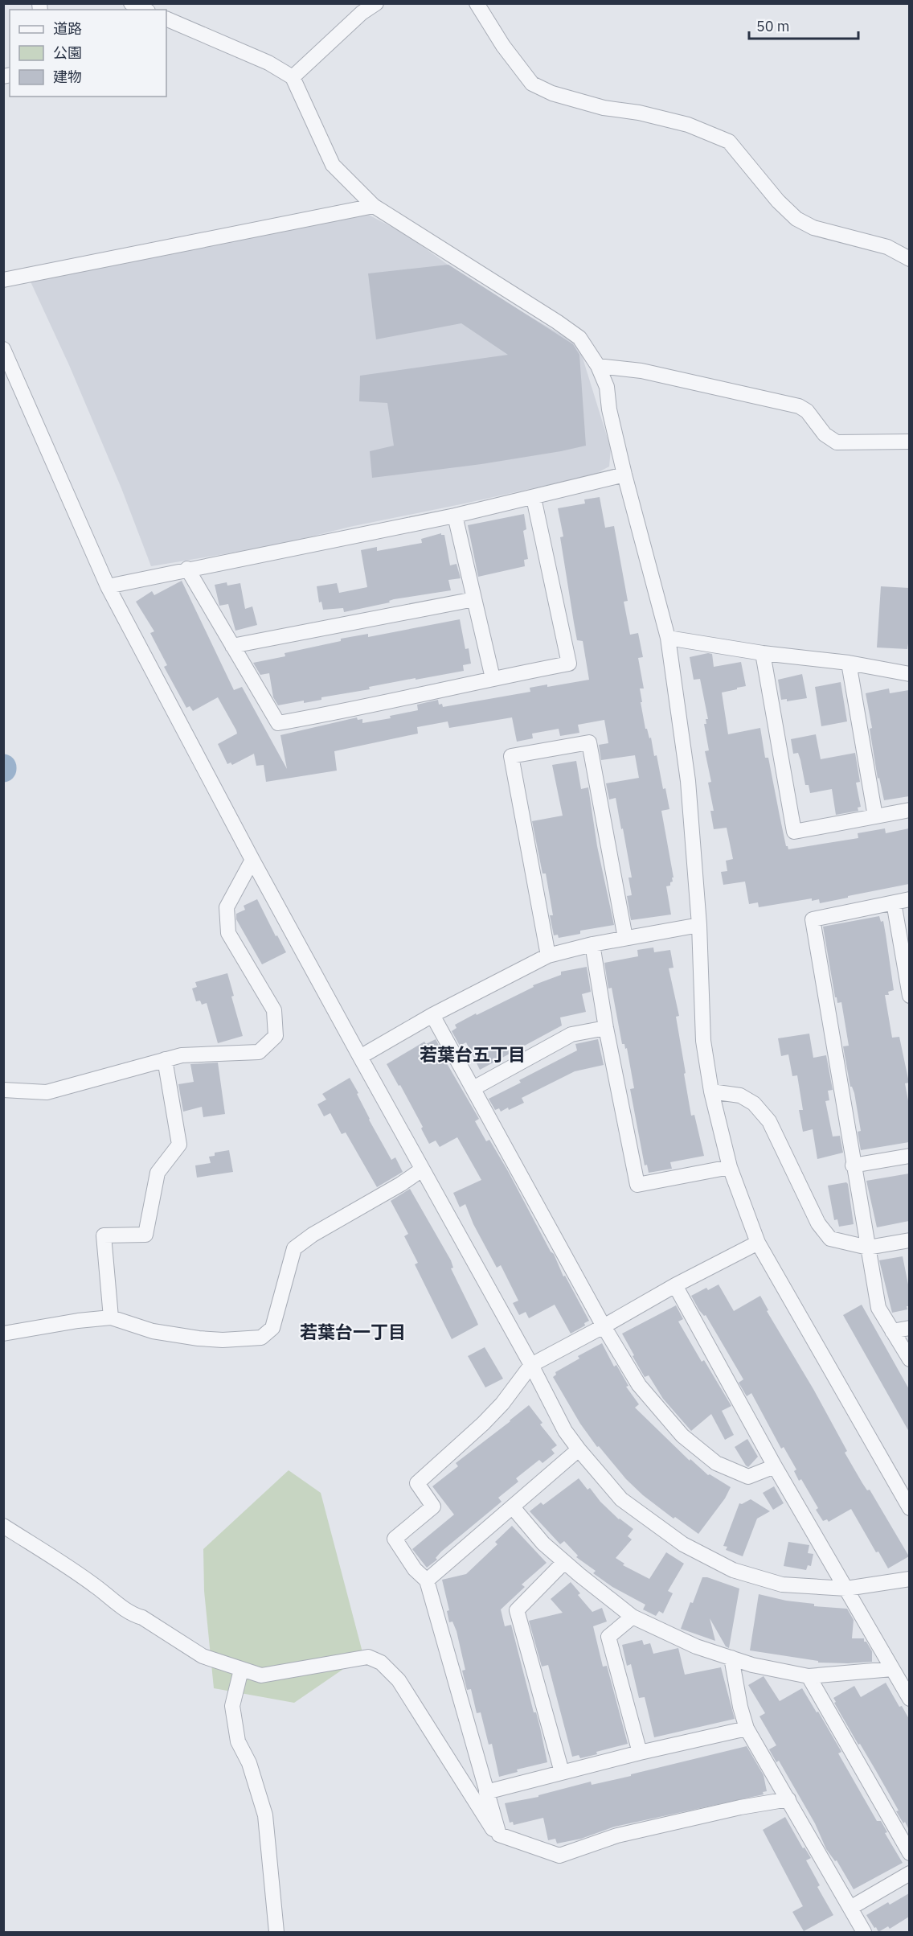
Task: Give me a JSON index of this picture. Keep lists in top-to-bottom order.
{
  "districts": ["若葉台五丁目", "若葉台一丁目"],
  "legend": ["道路", "公園", "建物"],
  "scale_bar": "50 m"
}
